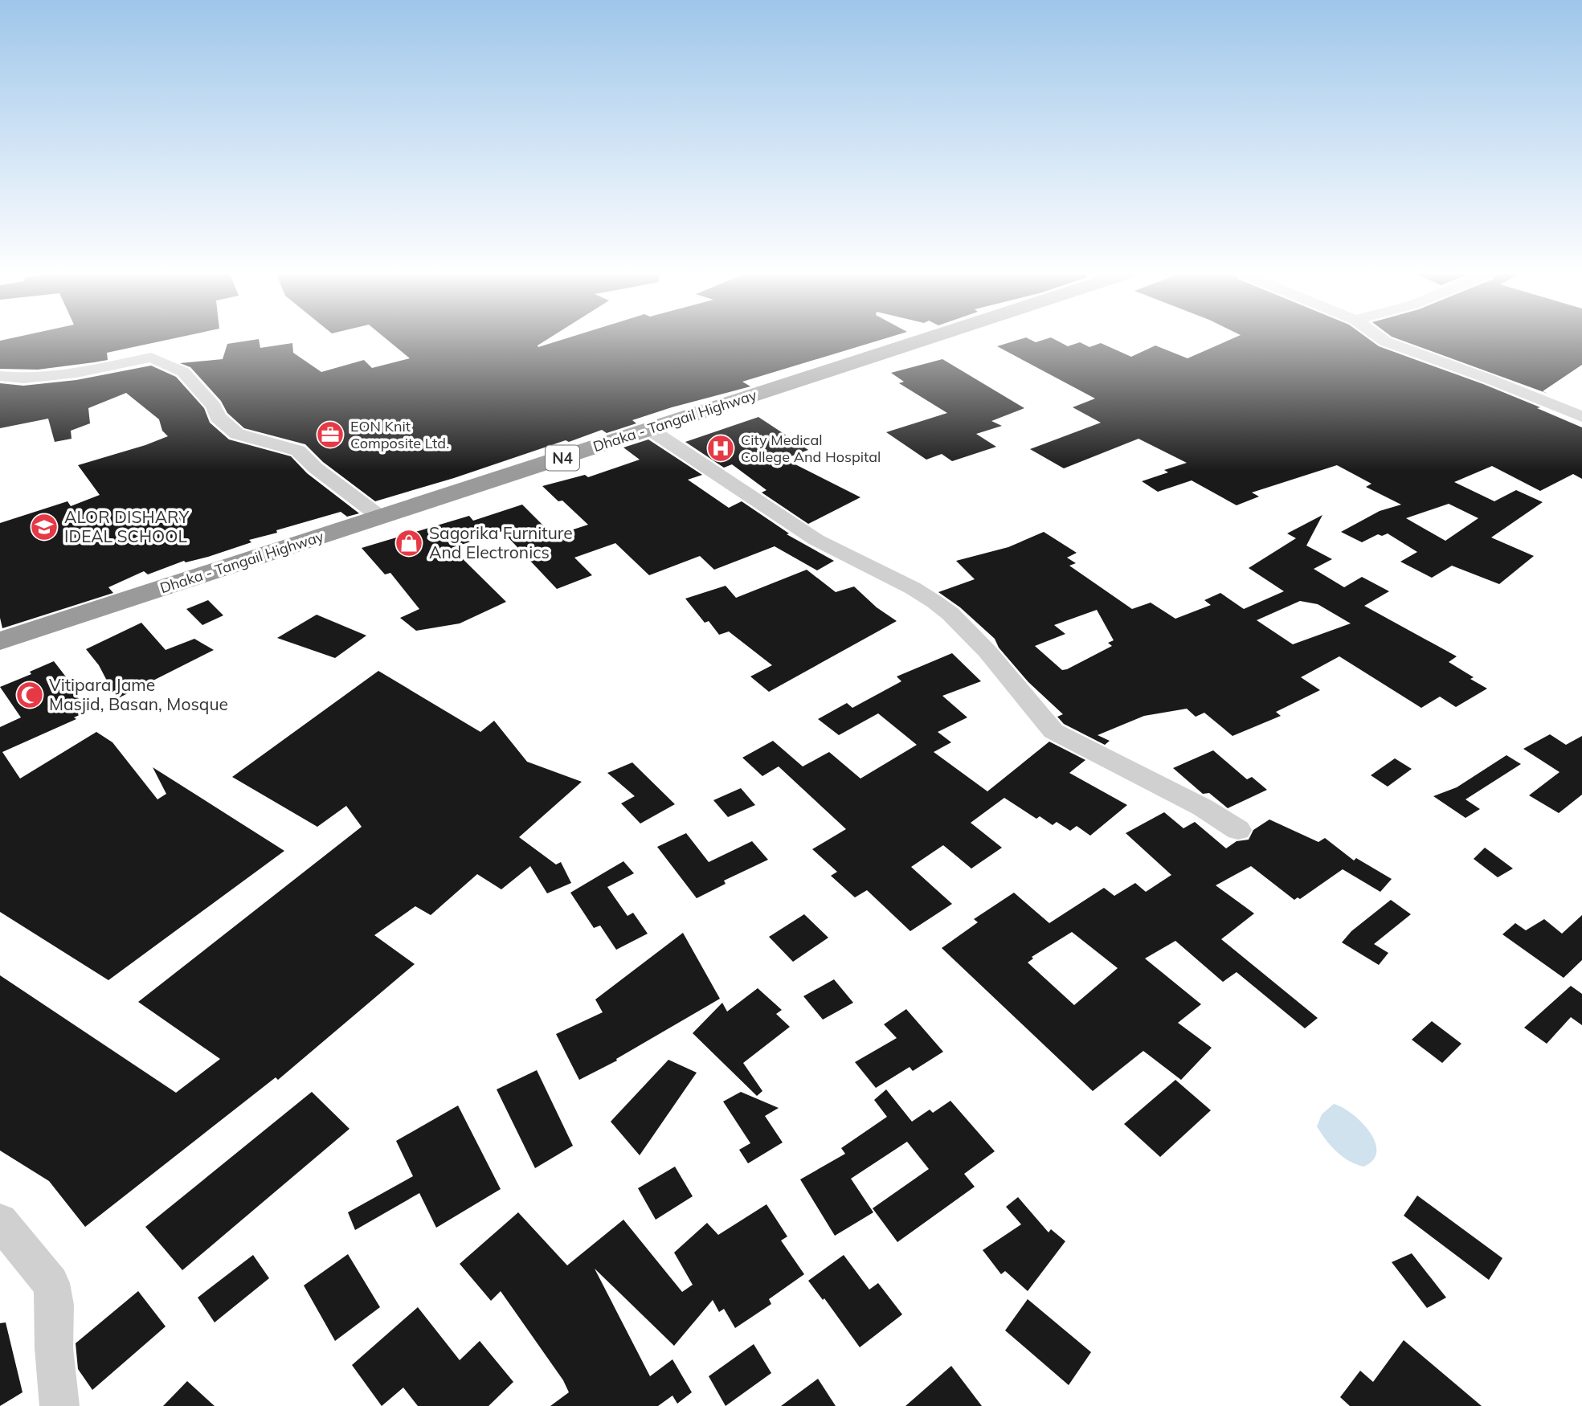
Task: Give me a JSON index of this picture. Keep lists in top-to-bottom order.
{
  "streets": {
    "highway": ["Dhaka - Tangail Highway", "N4"]
  },
  "places": {
    "office": ["EON Knit Composite Ltd."],
    "hospital": ["City Medical College And Hospital"],
    "school or university": ["ALOR DISHARY IDEAL SCHOOL"],
    "shop": ["Sagorika Furniture And Electronics"],
    "mosque": ["Vitipara Jame Masjid, Basan, Mosque"]
  }
}
